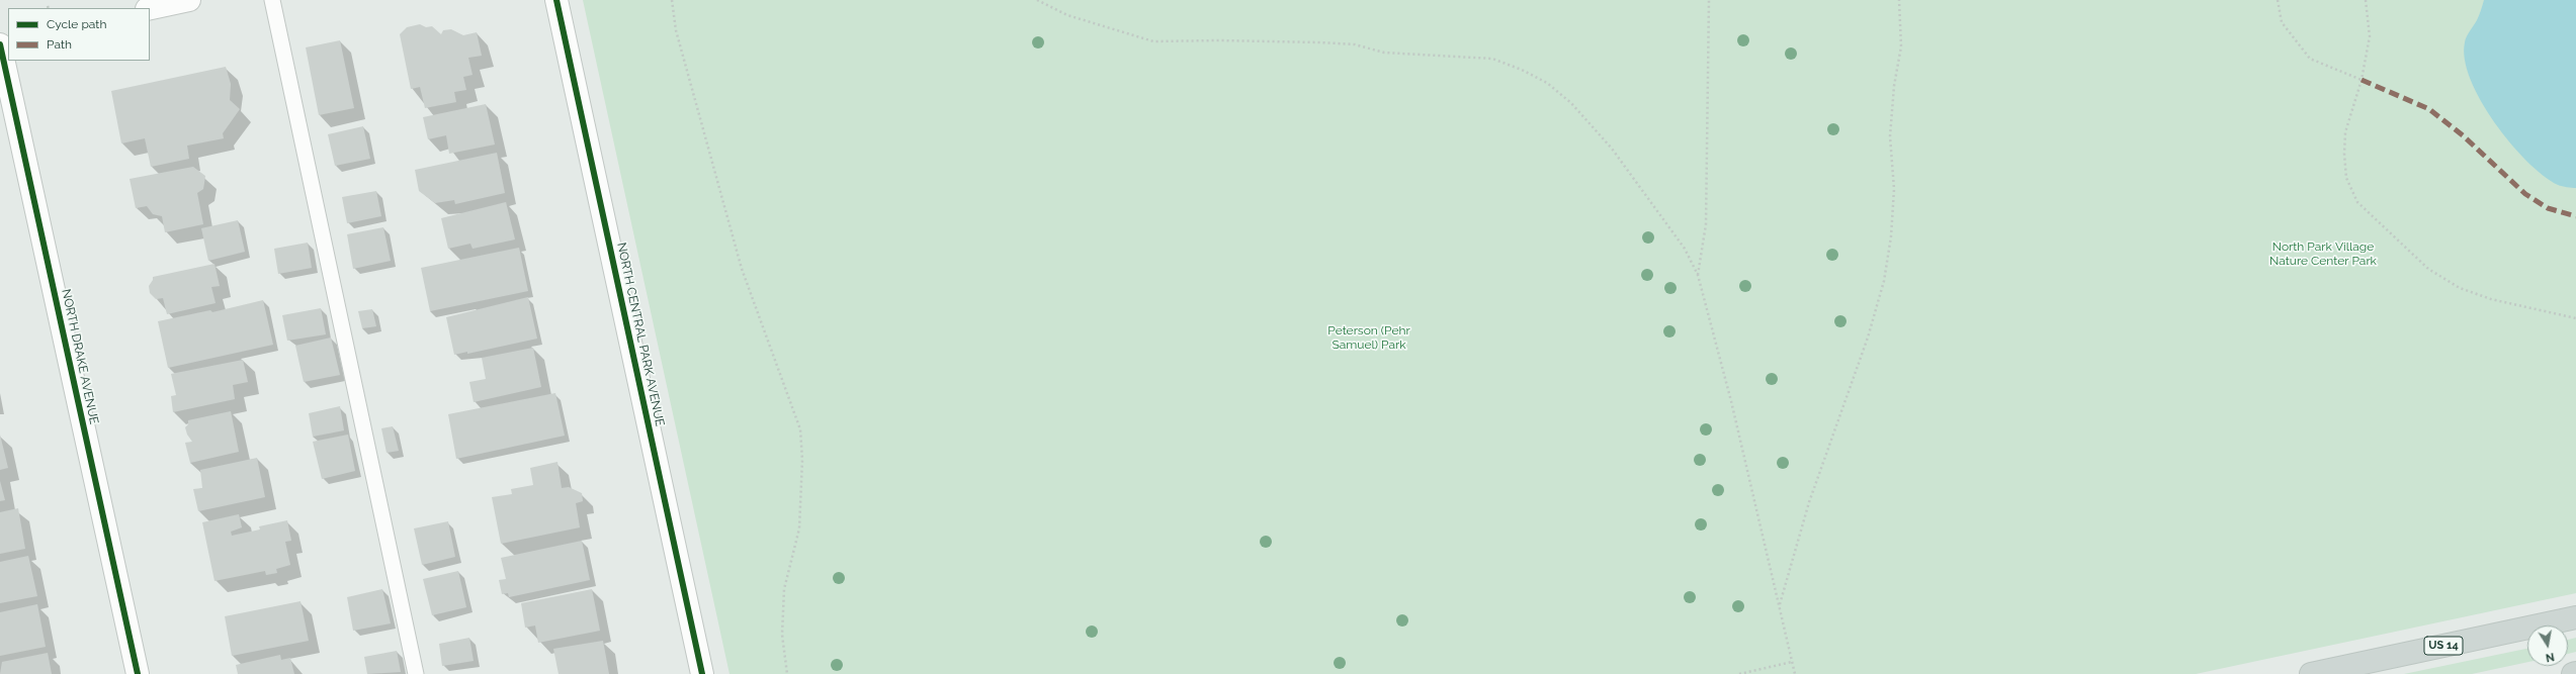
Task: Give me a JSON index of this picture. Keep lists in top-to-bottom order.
{
  "streets": {
    "main road": ["US 14"],
    "street": ["NORTH CENTRAL PARK AVENUE", "NORTH DRAKE AVENUE"]
  },
  "parks": ["North Park Village Nature Center Park", "Peterson (Pehr Samuel) Park"],
  "legend": ["Cycle path", "Path"],
  "north": "bottom"
}
